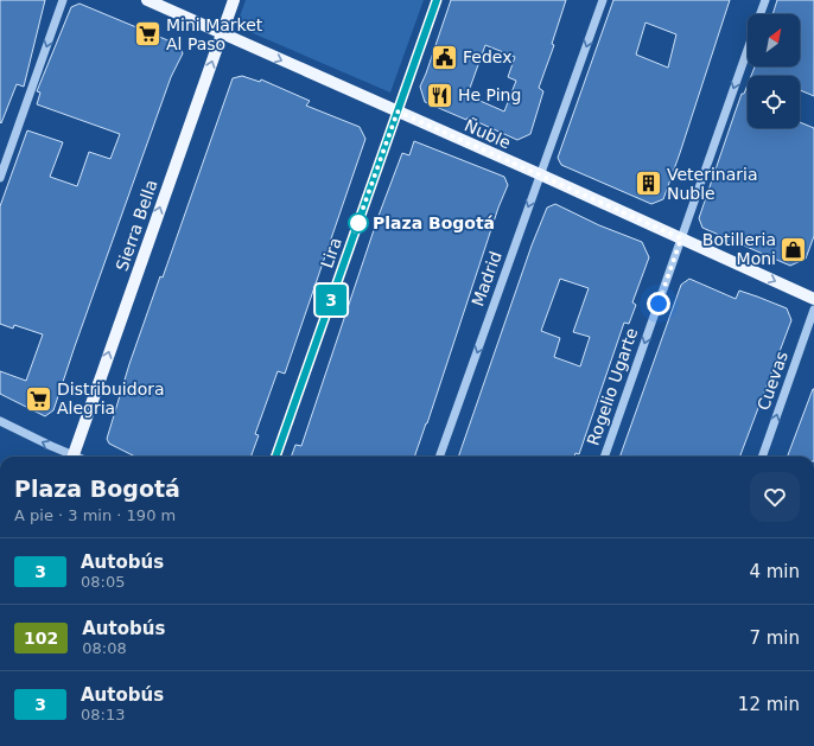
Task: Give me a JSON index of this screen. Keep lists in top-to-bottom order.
{
  "streets": {
    "main road": ["Ñuble", "Sierra Bella"],
    "street": [
      "Lira",
      "Madrid",
      "Cuevas",
      "Rogelio Ugarte"
    ]
  },
  "crossings": [
    ["Ñuble", "Sierra Bella"],
    ["Ñuble", "Lira"],
    ["Ñuble", "Madrid"],
    ["Ñuble", "Rogelio Ugarte"]
  ],
  "one_way": [
    "Ñuble",
    "Sierra Bella",
    "Madrid",
    "Cuevas",
    "Rogelio Ugarte"
  ],
  "places": {
    "supermarket": ["Mini Market Al Paso", "Distribuidora Alegria"],
    "public building": ["Fedex"],
    "restaurant": ["He Ping"],
    "building": ["Veterinaria Nuble"],
    "other": ["Plaza Bogotá"],
    "shop": ["Botilleria Moni"]
  },
  "lines": ["bus line 3"],
  "north": "top right",
  "page": {
    "on_map": "3",
    "heading": ["Plaza Bogotá", "A pie · 3 min · 190 m"],
    "list": [
      {
        "mark": "3",
        "name": "Autobús",
        "note": "08:05",
        "value": "4 min"
      },
      {
        "mark": "102",
        "name": "Autobús",
        "note": "08:08",
        "value": "7 min"
      },
      {
        "mark": "3",
        "name": "Autobús",
        "note": "08:13",
        "value": "12 min"
      }
    ]
  }
}
